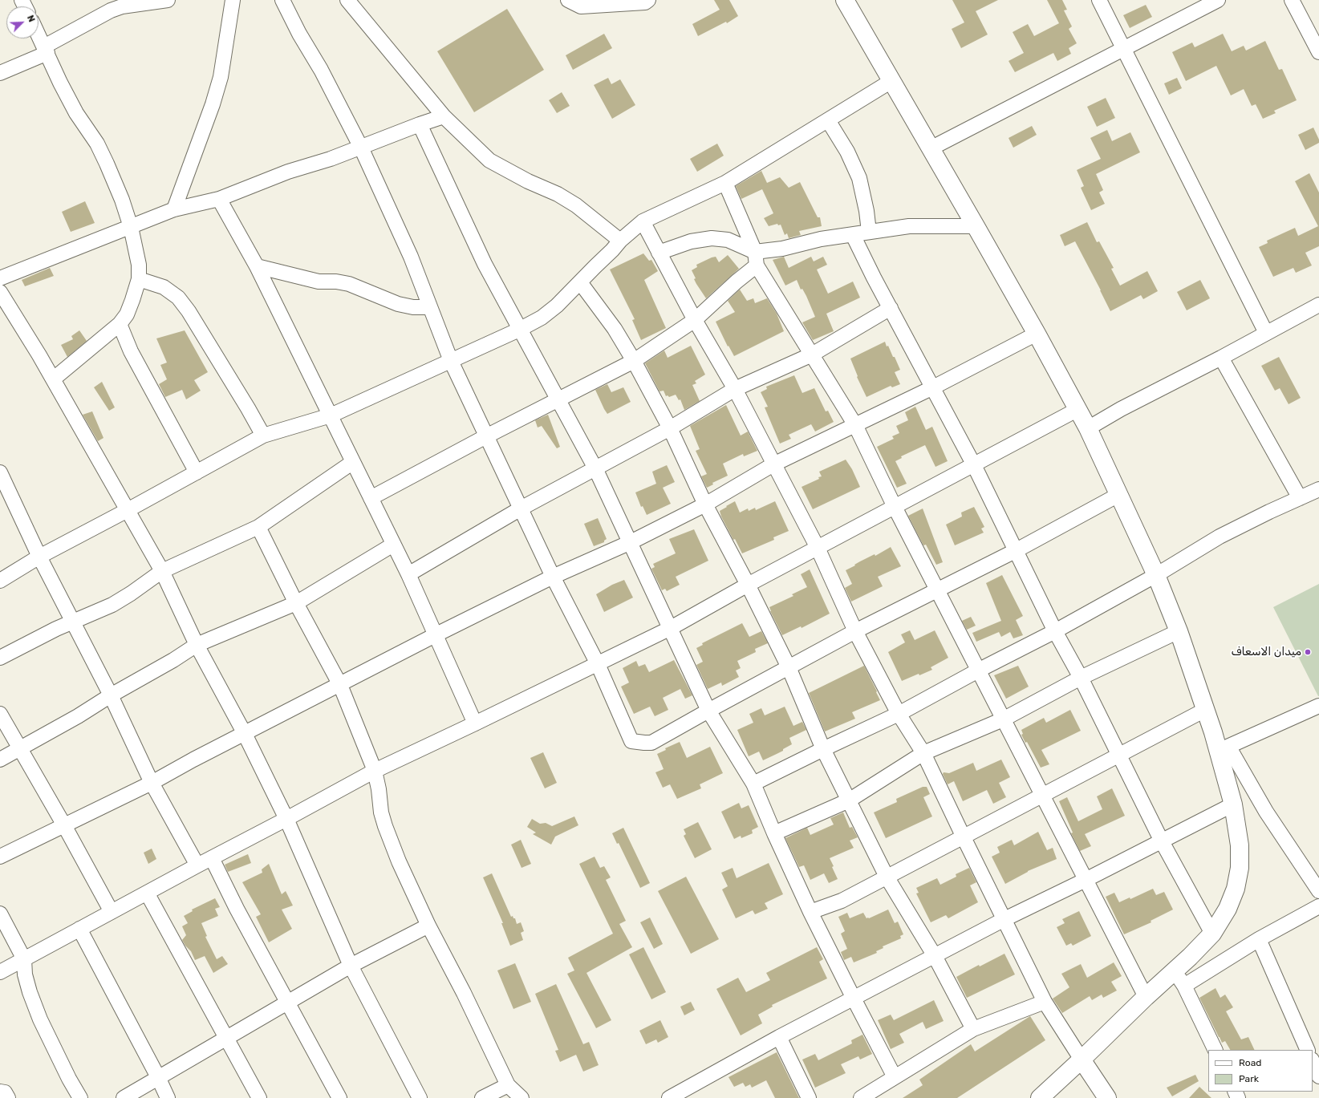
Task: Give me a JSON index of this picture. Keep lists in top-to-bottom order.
{
  "places": ["ميدان الاسعاف"],
  "legend": ["Road", "Park"],
  "north": "top right"
}
